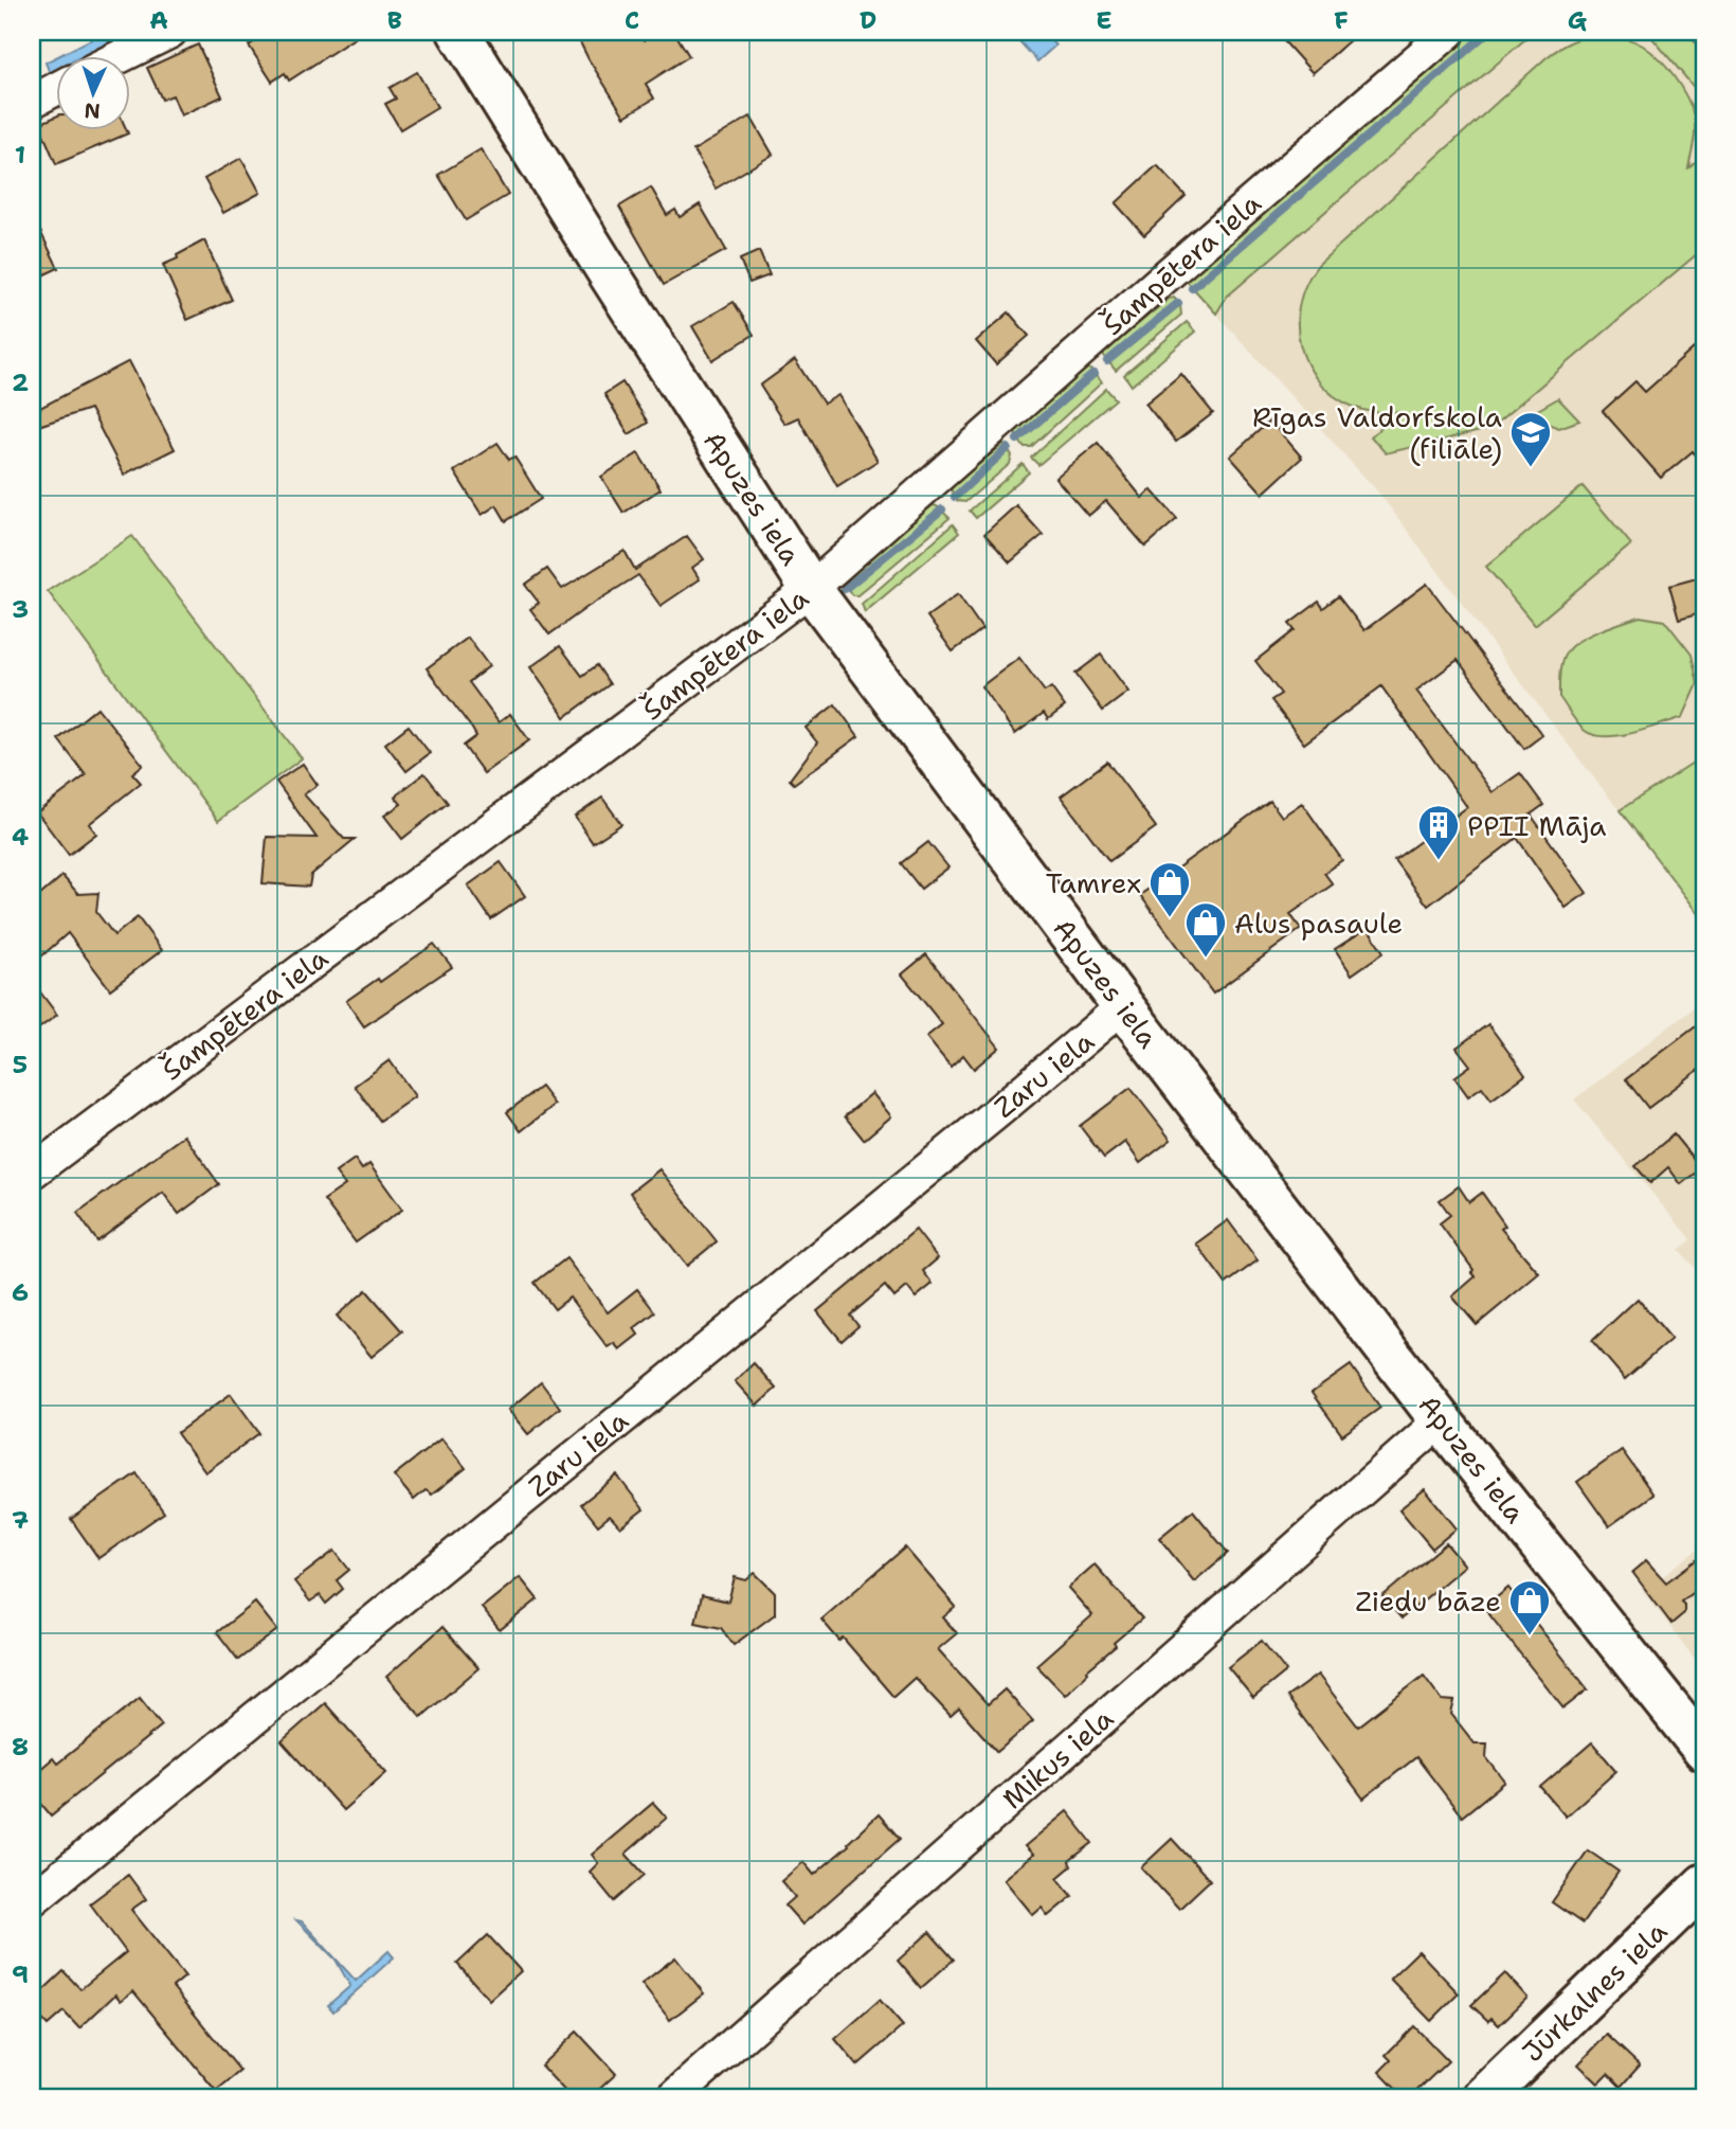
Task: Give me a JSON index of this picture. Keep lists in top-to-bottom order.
{
  "streets": {
    "street": [
      "Šampētera iela",
      "Apuzes iela",
      "Zaru iela",
      "Mikus iela",
      "Jūrkalnes iela"
    ]
  },
  "crossings": [
    ["Šampētera iela", "Apuzes iela"],
    ["Apuzes iela", "Zaru iela"],
    ["Apuzes iela", "Mikus iela"]
  ],
  "places": {
    "school or university": ["Rīgas Valdorfskola (filiāle)"],
    "building": ["PPII Māja"],
    "shop": ["Tamrex", "Alus pasaule", "Ziedu bāze"]
  },
  "north": "bottom",
  "grid": {
    "columns": [
      "A",
      "B",
      "C",
      "D",
      "E",
      "F",
      "G"
    ],
    "rows": [
      "1",
      "2",
      "3",
      "4",
      "5",
      "6",
      "7",
      "8",
      "9"
    ]
  }
}
